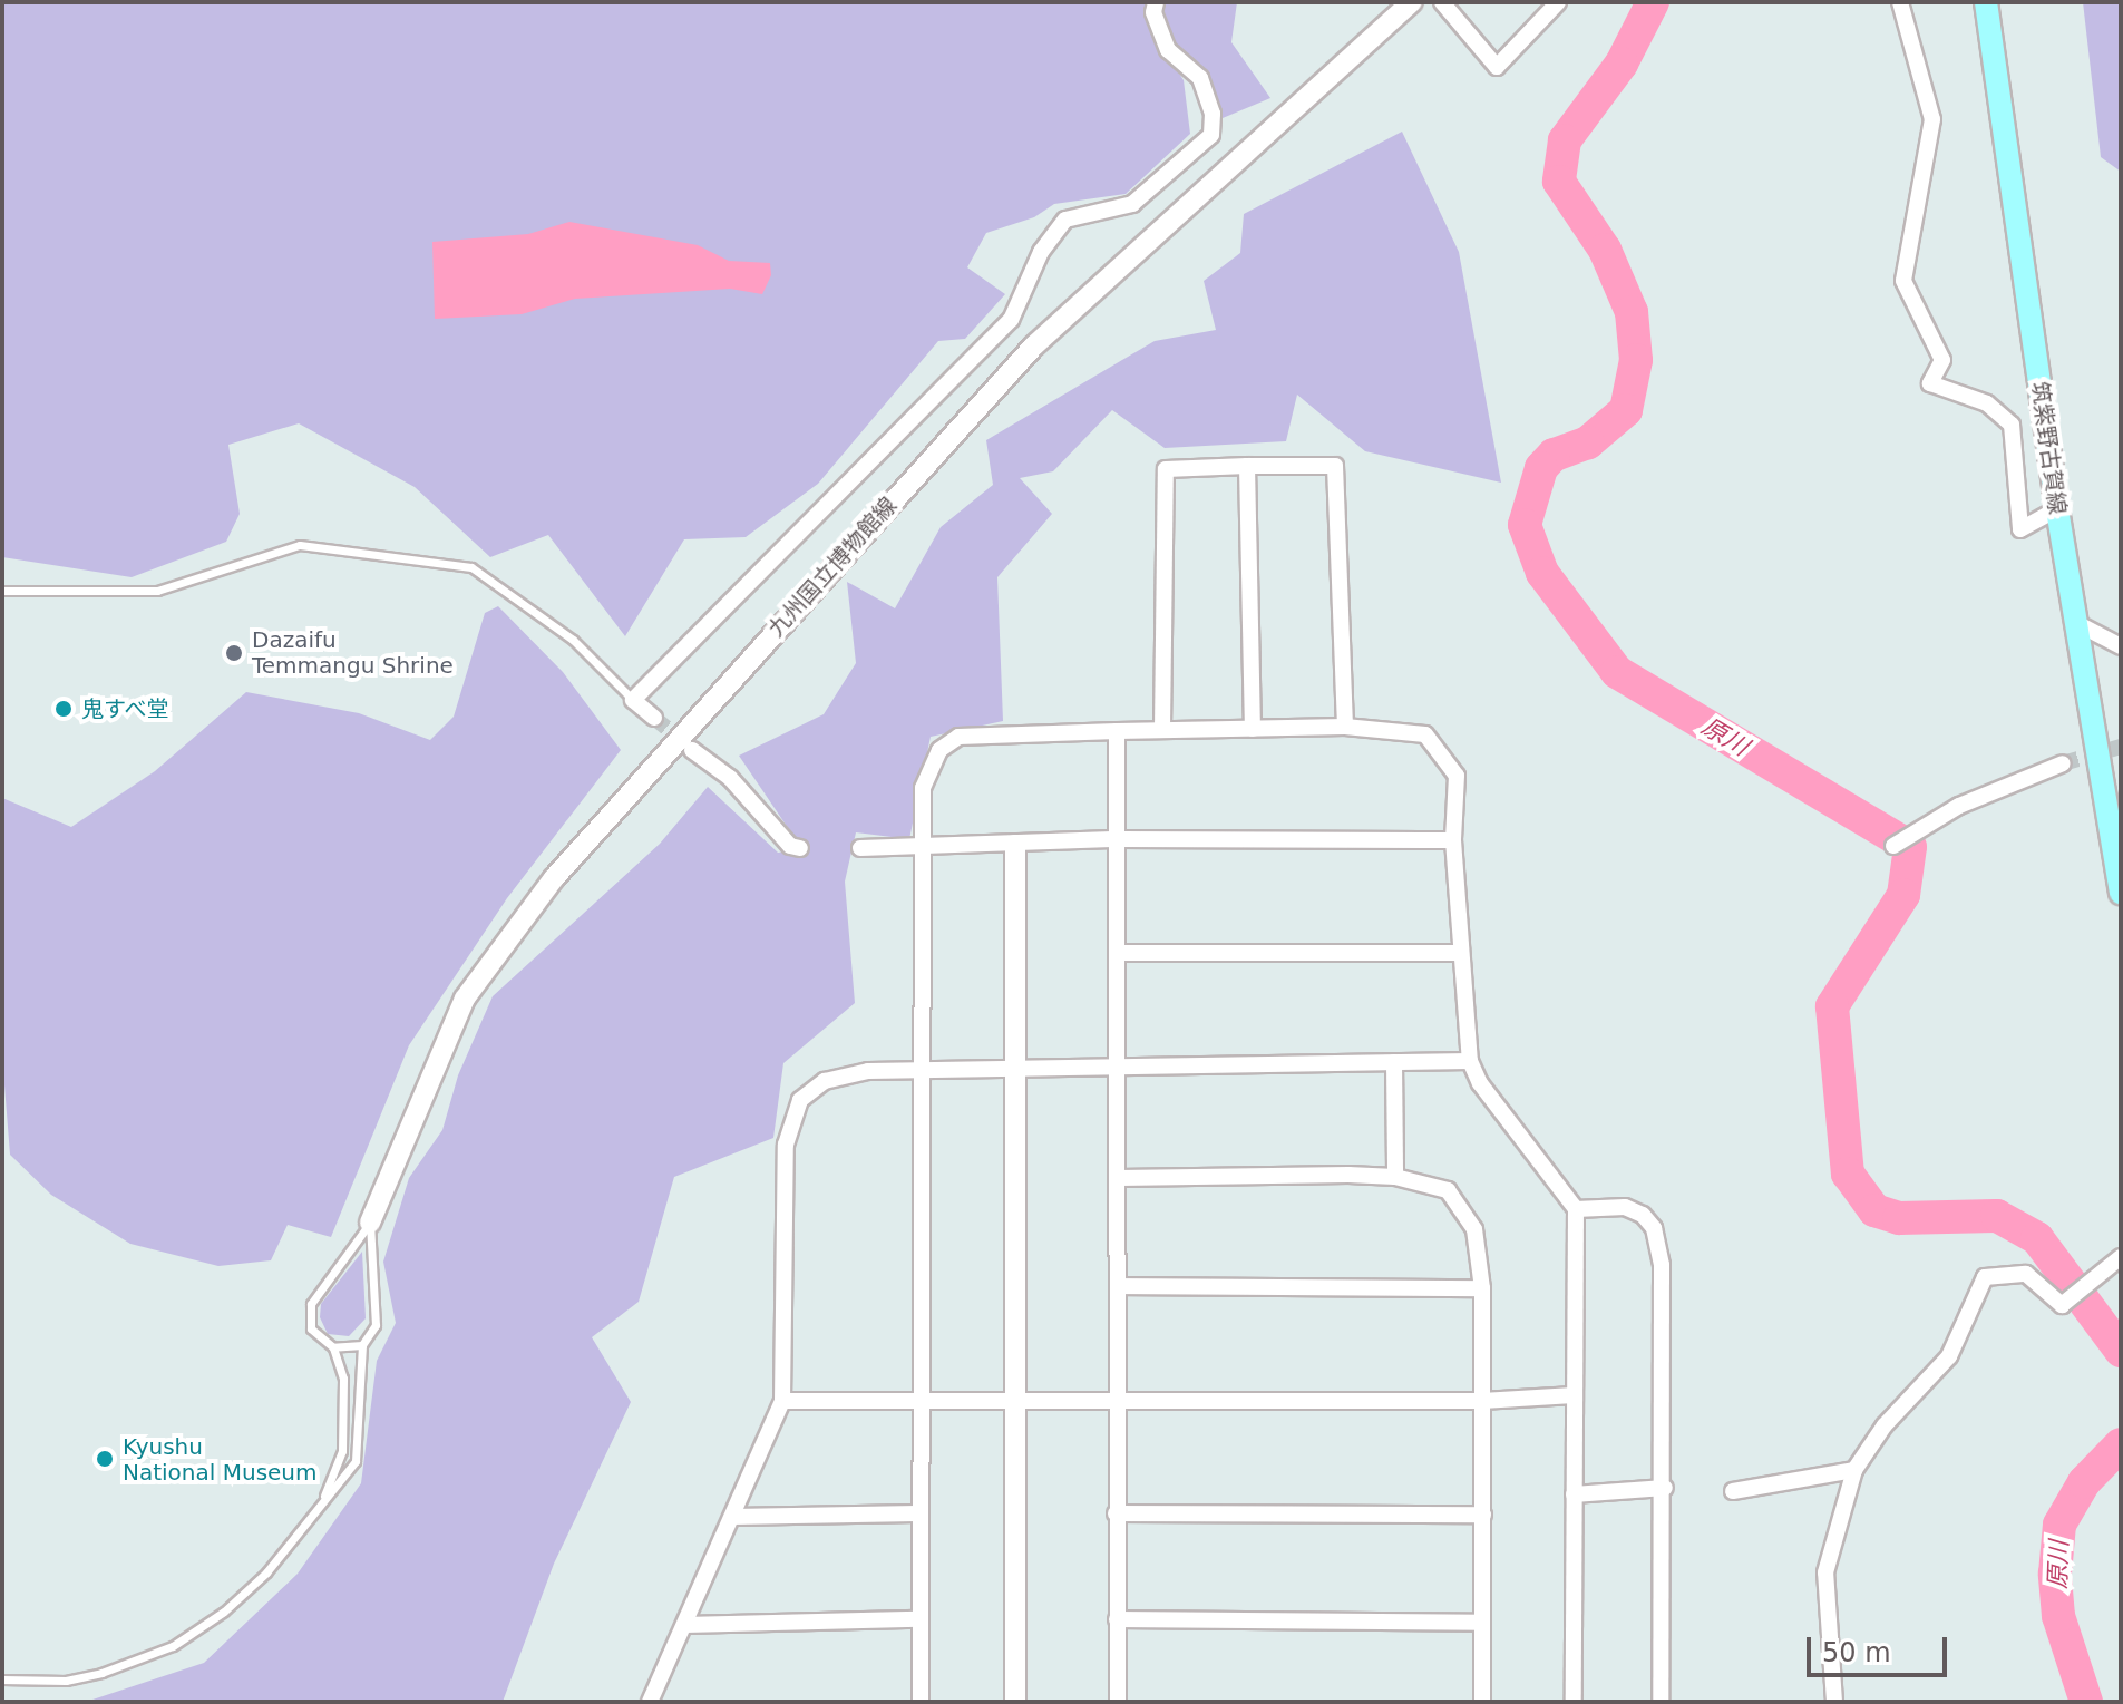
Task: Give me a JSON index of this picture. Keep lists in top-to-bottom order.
{
  "streets": {
    "main road": ["筑紫野古賀線", "九州国立博物館線"]
  },
  "water": ["原川"],
  "places": ["Dazaifu Temmangu Shrine", "鬼すべ堂", "Kyushu National Museum"],
  "scale_bar": "50 m"
}
